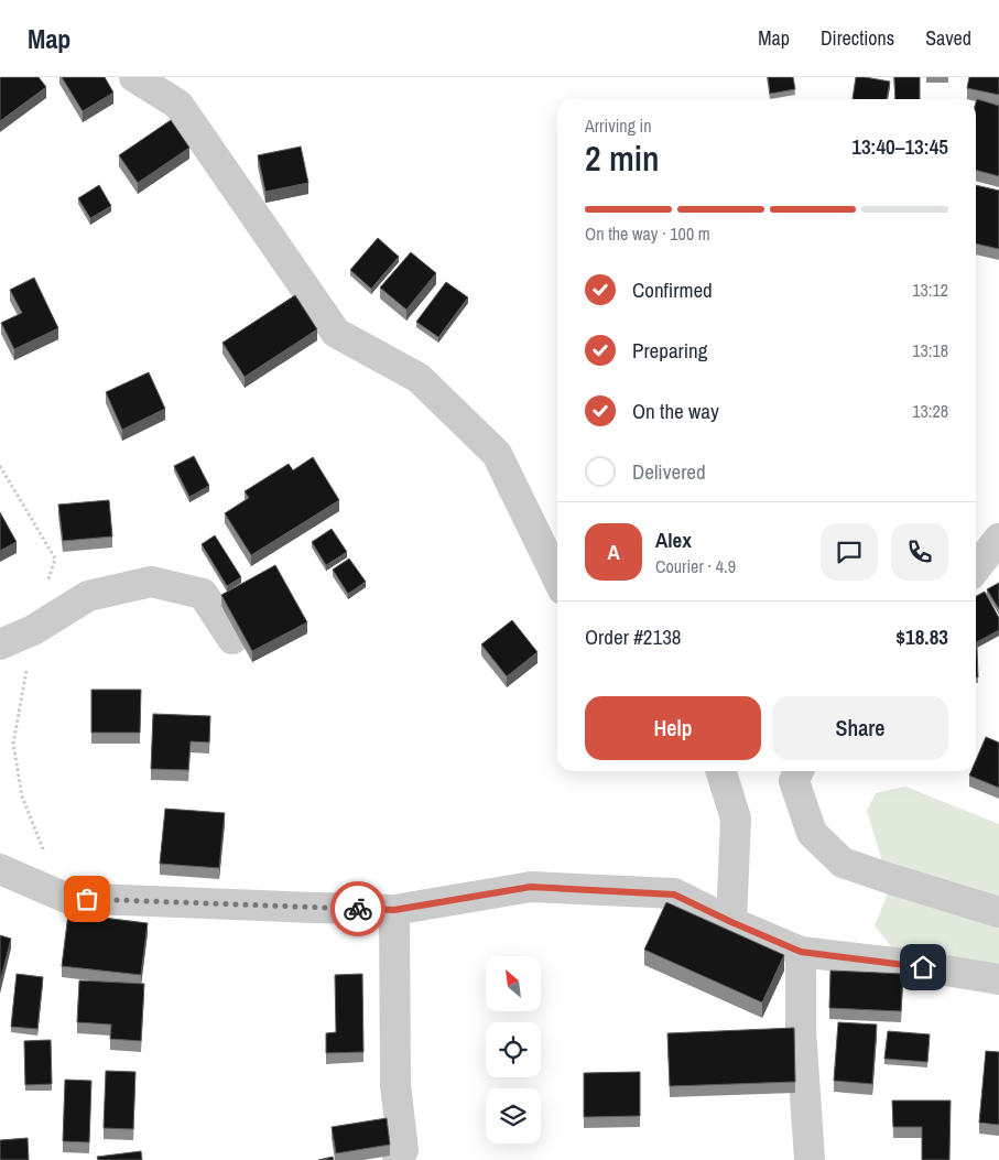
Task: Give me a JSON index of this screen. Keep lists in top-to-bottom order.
{
  "north": "top left",
  "page": {
    "header": "Map",
    "nav": ["Map", "Directions", "Saved"],
    "heading": ["2 min", "Arriving in", "13:40–13:45"],
    "panel": [
      "Alex",
      "Courier · 4.9",
      "Order #2138",
      "$18.83"
    ],
    "bar": "On the way · 100 m",
    "list": [
      ["Confirmed", "13:12"],
      ["Preparing", "13:18"],
      ["On the way", "13:28"],
      "Delivered"
    ],
    "round": "A",
    "buttons": ["Help", "Share"]
  }
}
